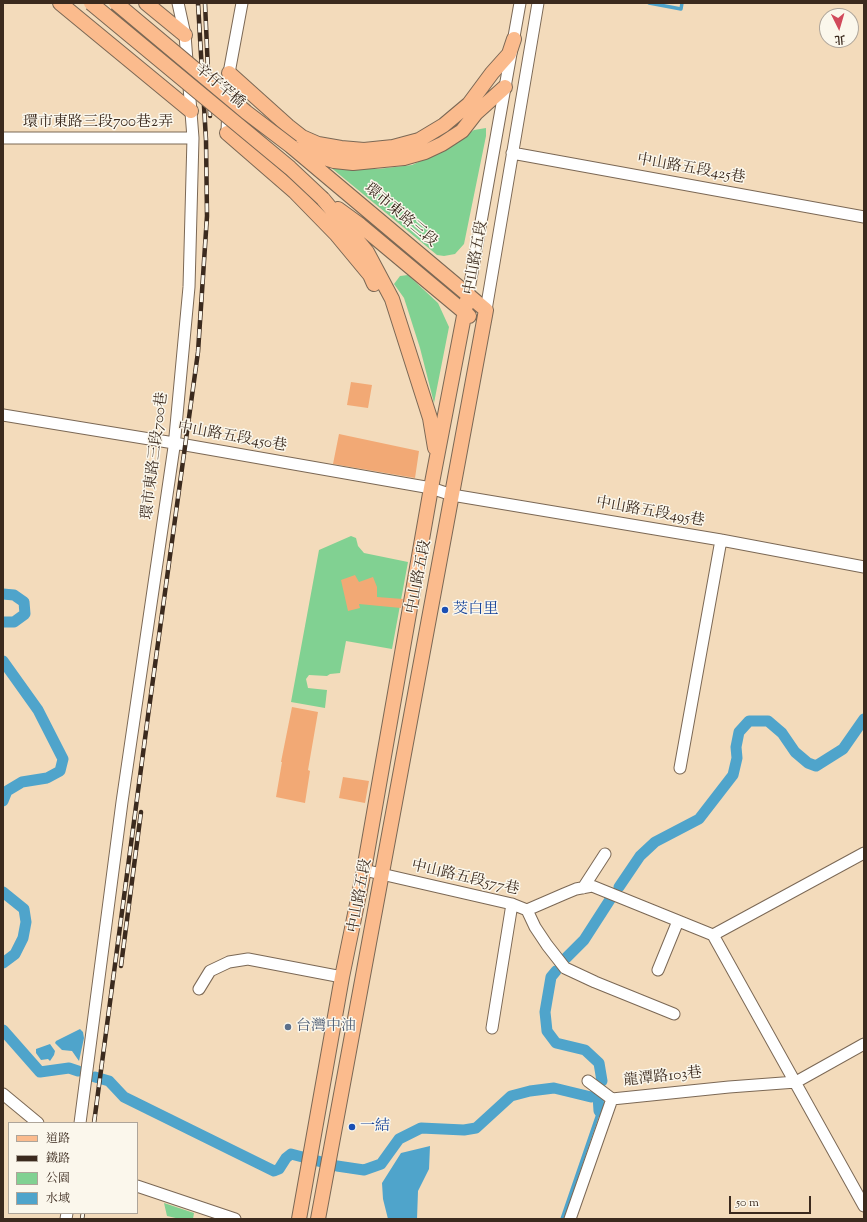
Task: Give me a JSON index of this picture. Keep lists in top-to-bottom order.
{
  "streets": {
    "main road": ["辛仔罕橋", "環市東路三段", "中山路五段"],
    "street": [
      "環市東路三段700巷2弄",
      "中山路五段425巷",
      "中山路五段450巷",
      "環市東路三段700巷",
      "中山路五段495巷",
      "中山路五段577巷",
      "龍潭路103巷"
    ]
  },
  "crossings": [
    ["辛仔罕橋", "環市東路三段"],
    ["環市東路三段700巷2弄", "環市東路三段700巷"],
    ["中山路五段425巷", "中山路五段"],
    ["環市東路三段", "中山路五段"],
    ["中山路五段", "中山路五段450巷"],
    ["中山路五段", "中山路五段495巷"],
    ["中山路五段", "中山路五段577巷"],
    ["中山路五段450巷", "環市東路三段700巷"],
    ["中山路五段450巷", "中山路五段495巷"]
  ],
  "places": ["茭白里", "台灣中油", "一結"],
  "legend": [
    "道路",
    "鐵路",
    "公園",
    "水域"
  ],
  "scale_bar": "50 m",
  "north": "bottom"
}
